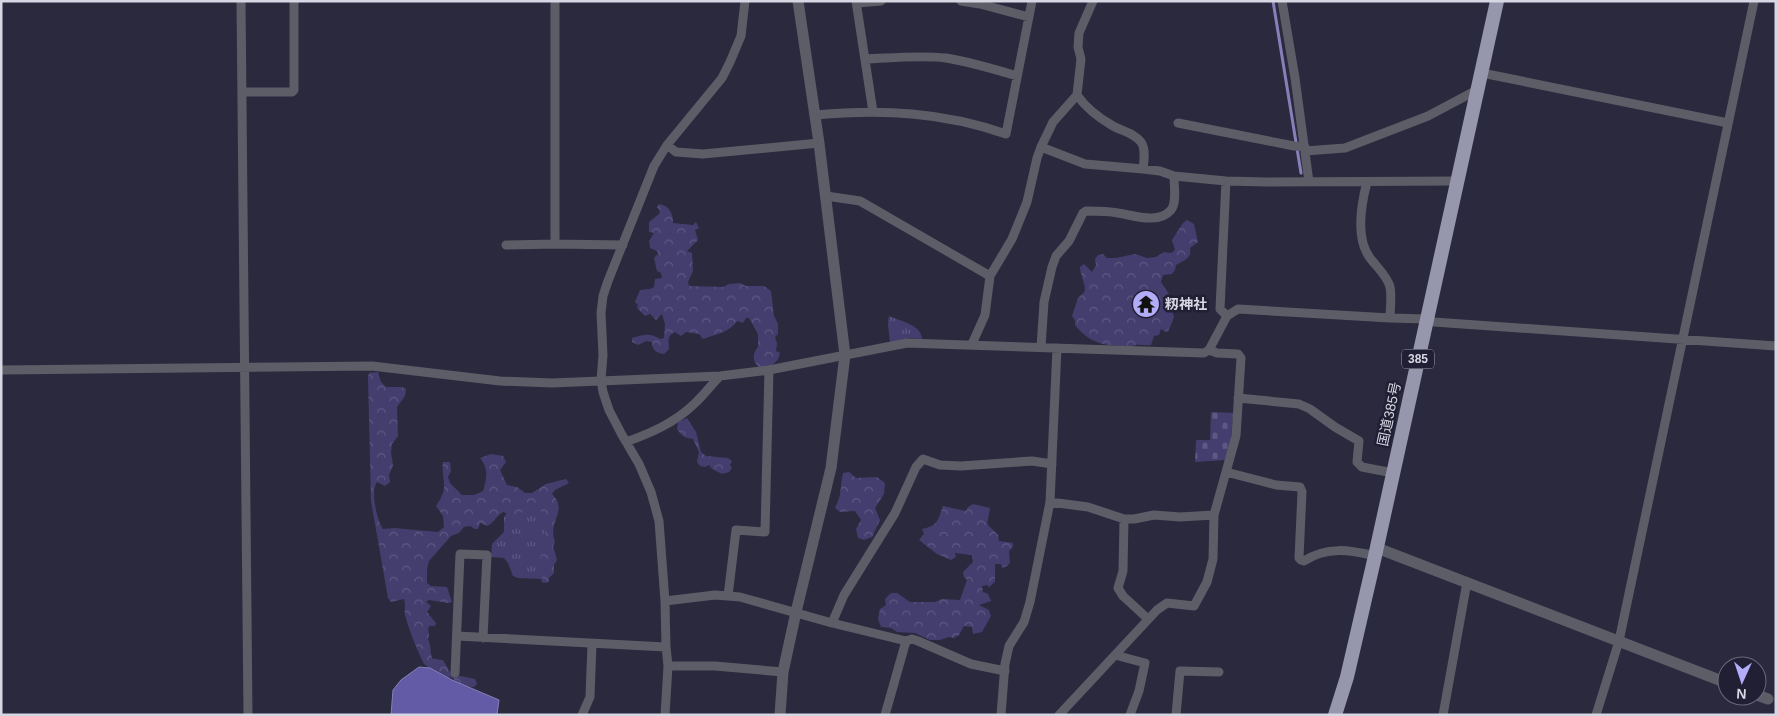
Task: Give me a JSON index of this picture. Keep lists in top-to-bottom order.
{
  "streets": {
    "highway": ["385", "国道385号"]
  },
  "places": {
    "temple": ["籾神社"]
  },
  "north": "bottom"
}
